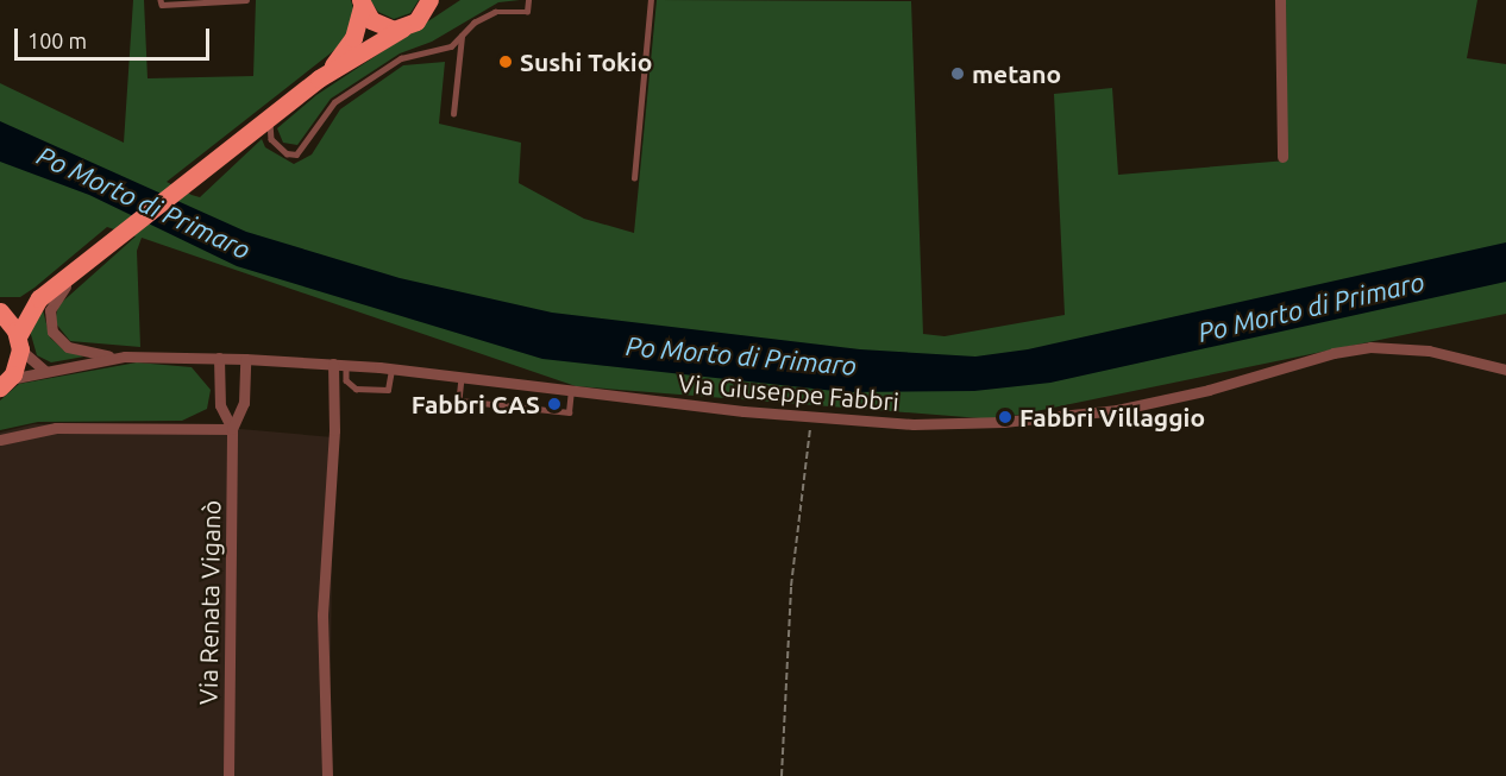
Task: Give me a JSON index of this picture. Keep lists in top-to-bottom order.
{
  "streets": {
    "street": ["Via Giuseppe Fabbri", "Via Renata Viganò"]
  },
  "crossings": [
    ["Via Giuseppe Fabbri", "Via Renata Viganò"]
  ],
  "water": ["Po Morto di Primaro"],
  "places": [
    "Sushi Tokio",
    "metano",
    "Fabbri CAS",
    "Fabbri Villaggio"
  ],
  "scale_bar": "100 m"
}
